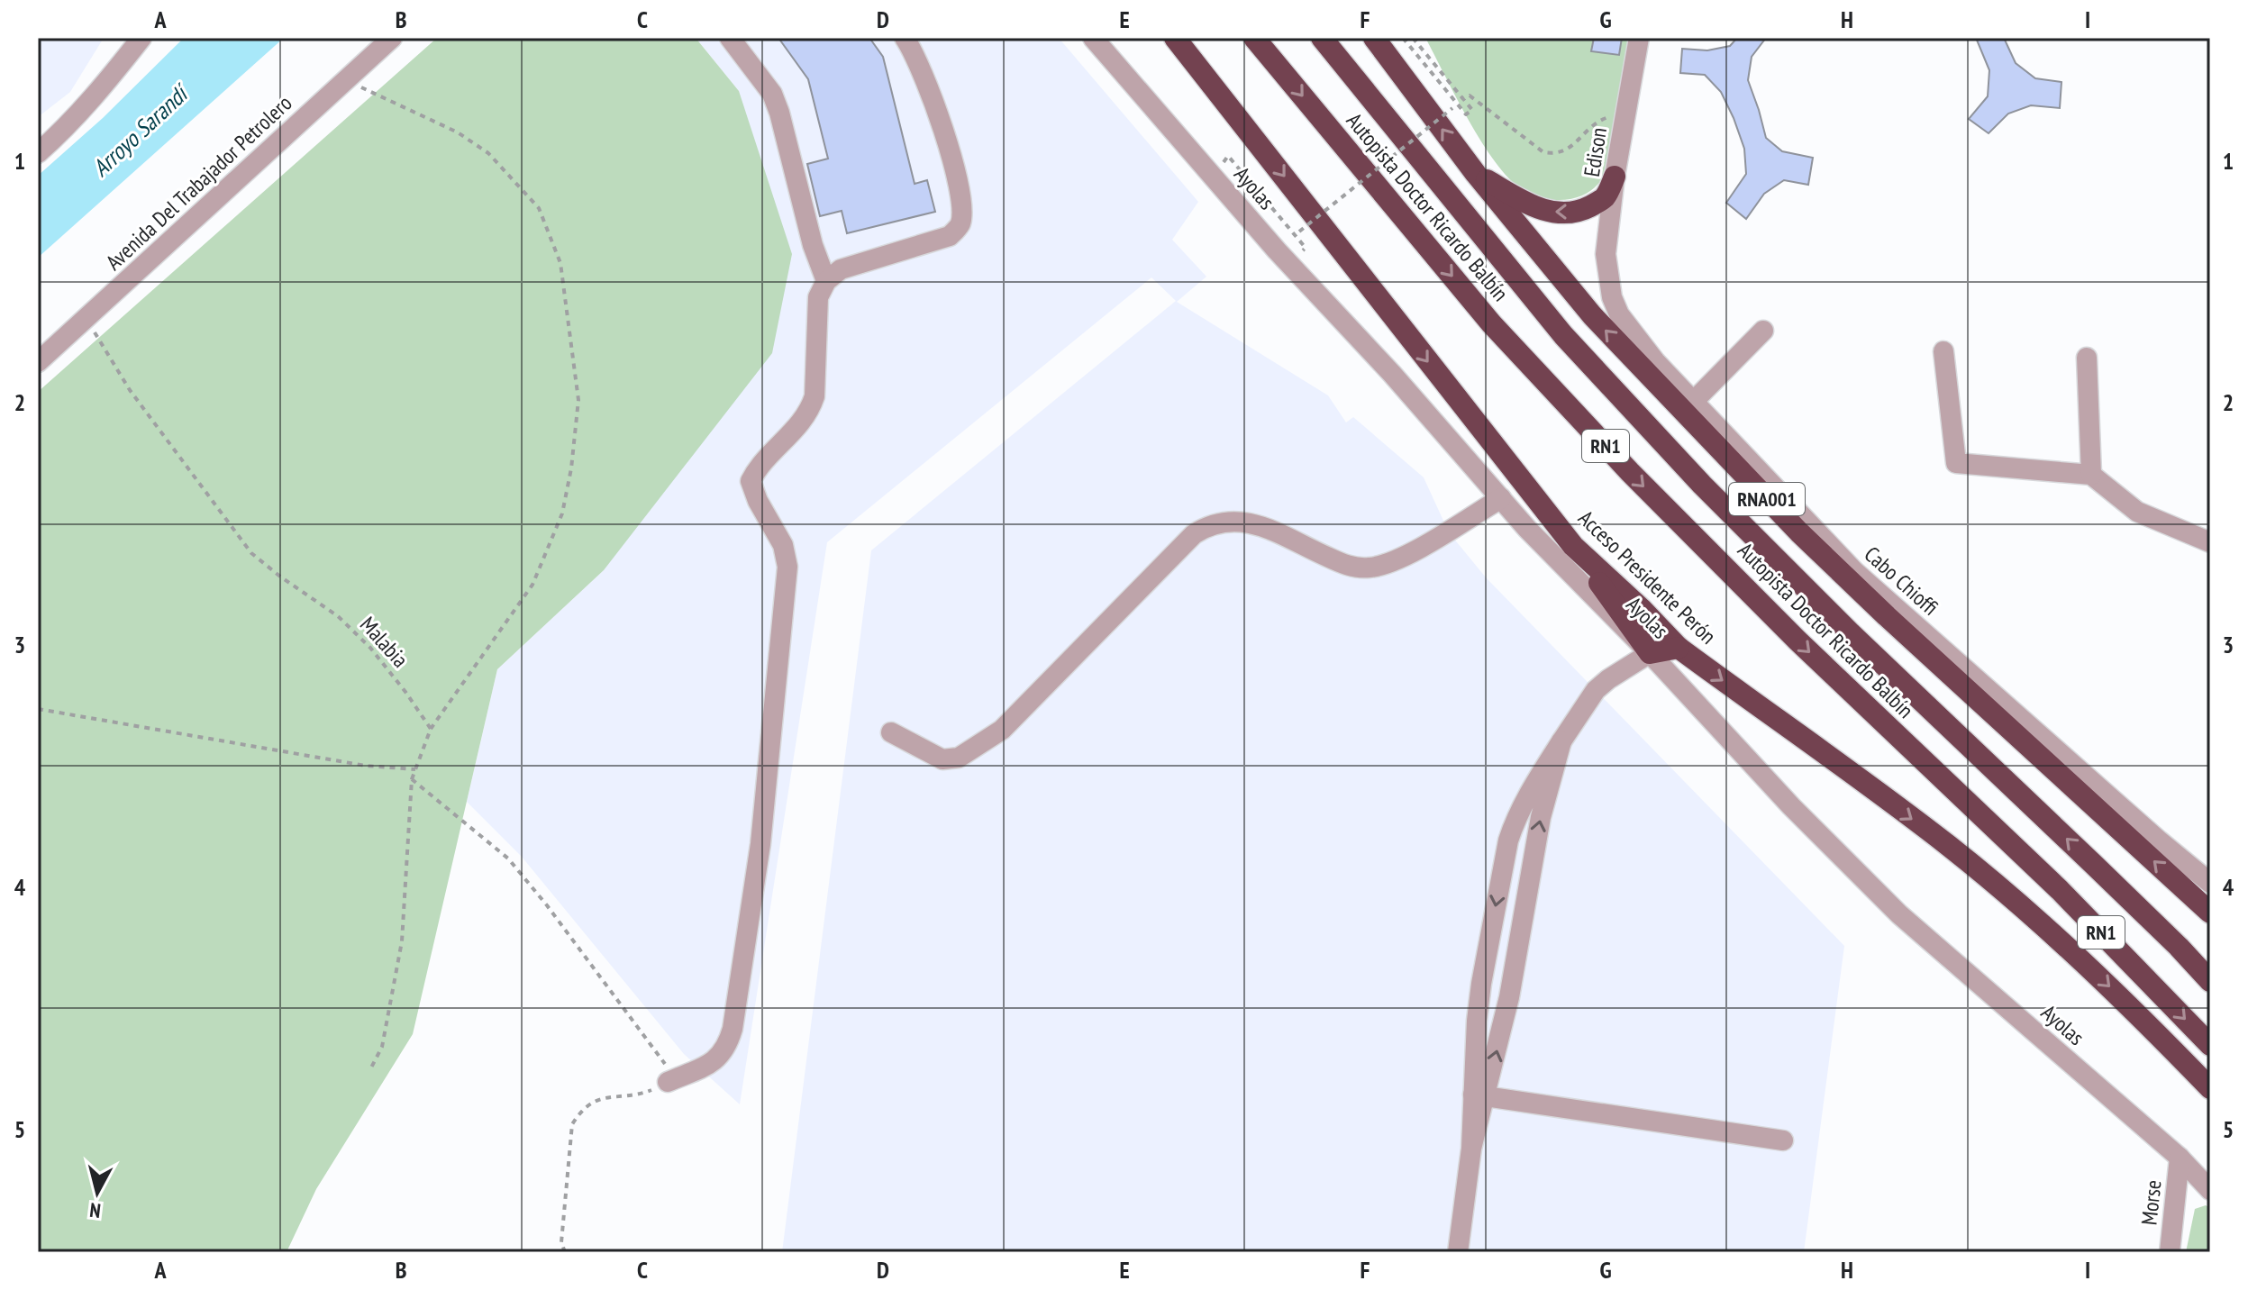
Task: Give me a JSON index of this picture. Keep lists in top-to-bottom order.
{
  "streets": {
    "highway": [
      "Autopista Doctor Ricardo Balbín",
      "RN1",
      "RNA001",
      "Acceso Presidente Perón"
    ],
    "street": [
      "Edison",
      "Avenida Del Trabajador Petrolero",
      "Ayolas",
      "Cabo Chioffi",
      "Morse"
    ],
    "path": ["Malabia"]
  },
  "crossings": [
    ["Edison", "Cabo Chioffi"],
    ["Avenida Del Trabajador Petrolero", "Malabia"],
    ["Ayolas", "Morse"]
  ],
  "water": ["Arroyo Sarandí"],
  "north": "bottom",
  "grid": {
    "columns": [
      "A",
      "B",
      "C",
      "D",
      "E",
      "F",
      "G",
      "H",
      "I"
    ],
    "rows": [
      "1",
      "2",
      "3",
      "4",
      "5"
    ]
  }
}
